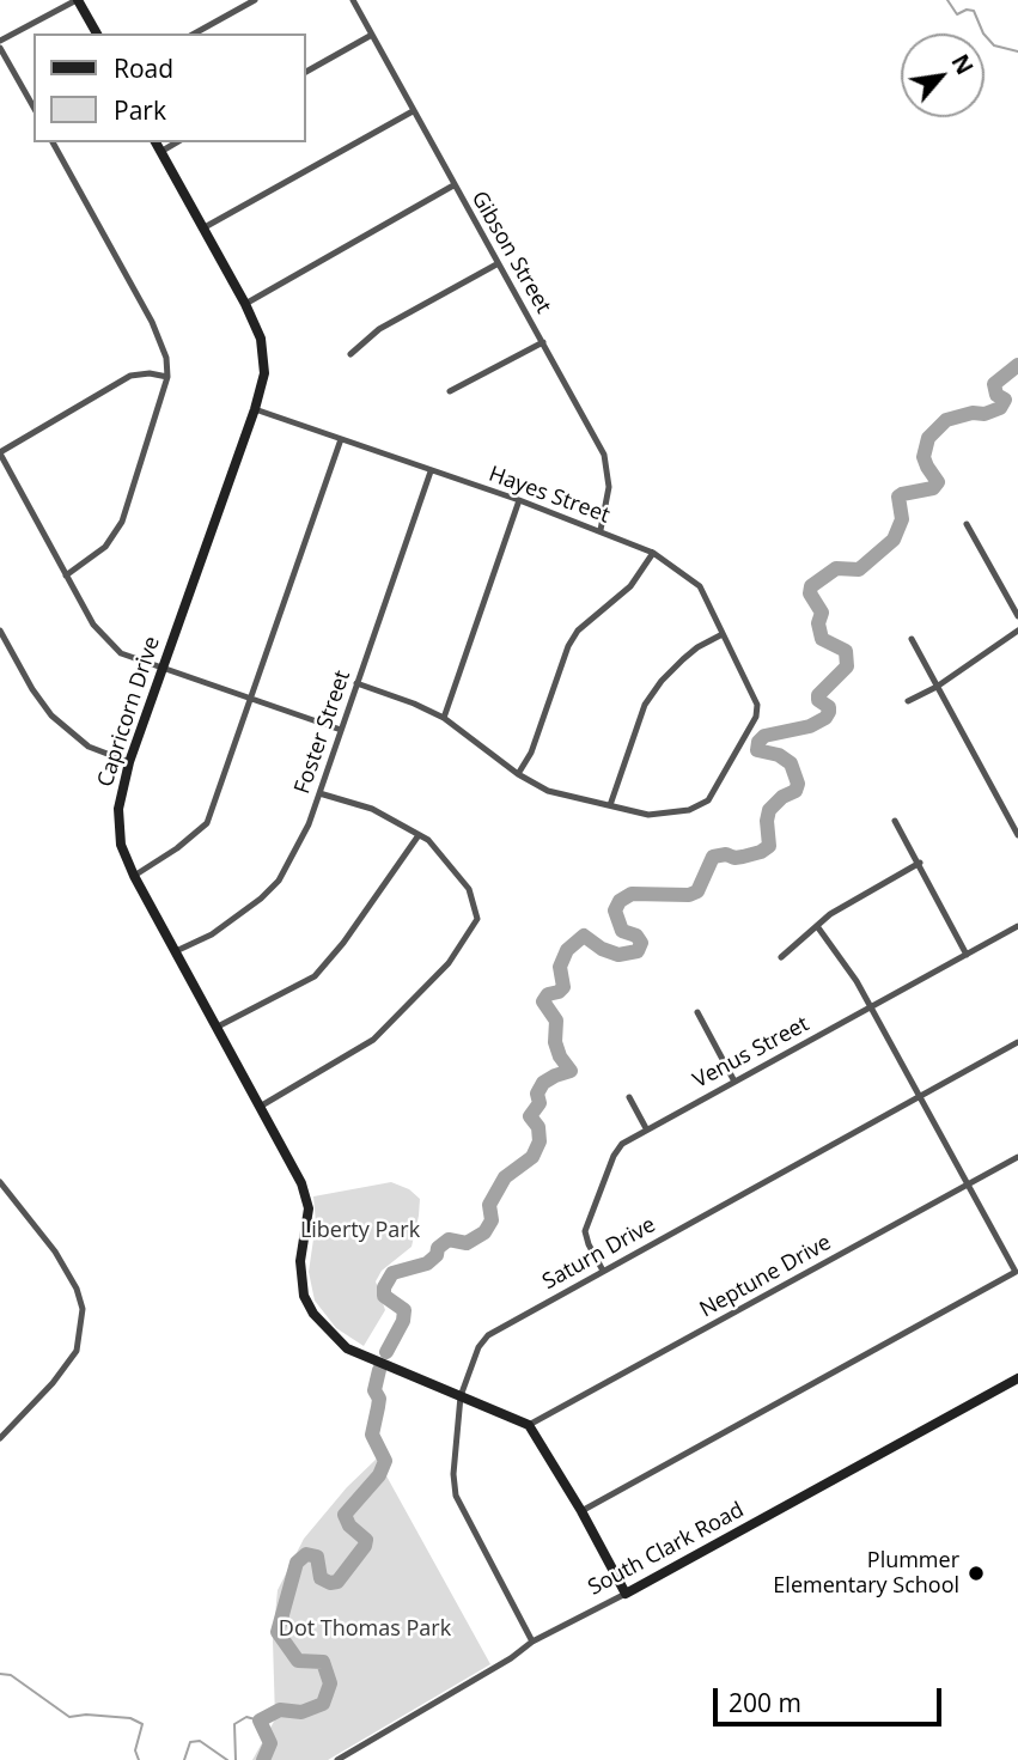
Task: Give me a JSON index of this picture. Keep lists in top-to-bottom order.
{
  "streets": {
    "street": [
      "Gibson Street",
      "Hayes Street",
      "Capricorn Drive",
      "Foster Street",
      "Venus Street",
      "Saturn Drive",
      "Neptune Drive",
      "South Clark Road"
    ]
  },
  "crossings": [
    ["Gibson Street", "Hayes Street"],
    ["Hayes Street", "Capricorn Drive"],
    ["Hayes Street", "Foster Street"],
    ["Capricorn Drive", "Foster Street"],
    ["Capricorn Drive", "Saturn Drive"],
    ["Capricorn Drive", "Neptune Drive"],
    ["Venus Street", "Saturn Drive"],
    ["Saturn Drive", "South Clark Road"]
  ],
  "parks": ["Liberty Park", "Dot Thomas Park"],
  "places": ["Plummer Elementary School"],
  "legend": ["Road", "Park"],
  "scale_bar": "200 m",
  "north": "top right"
}
